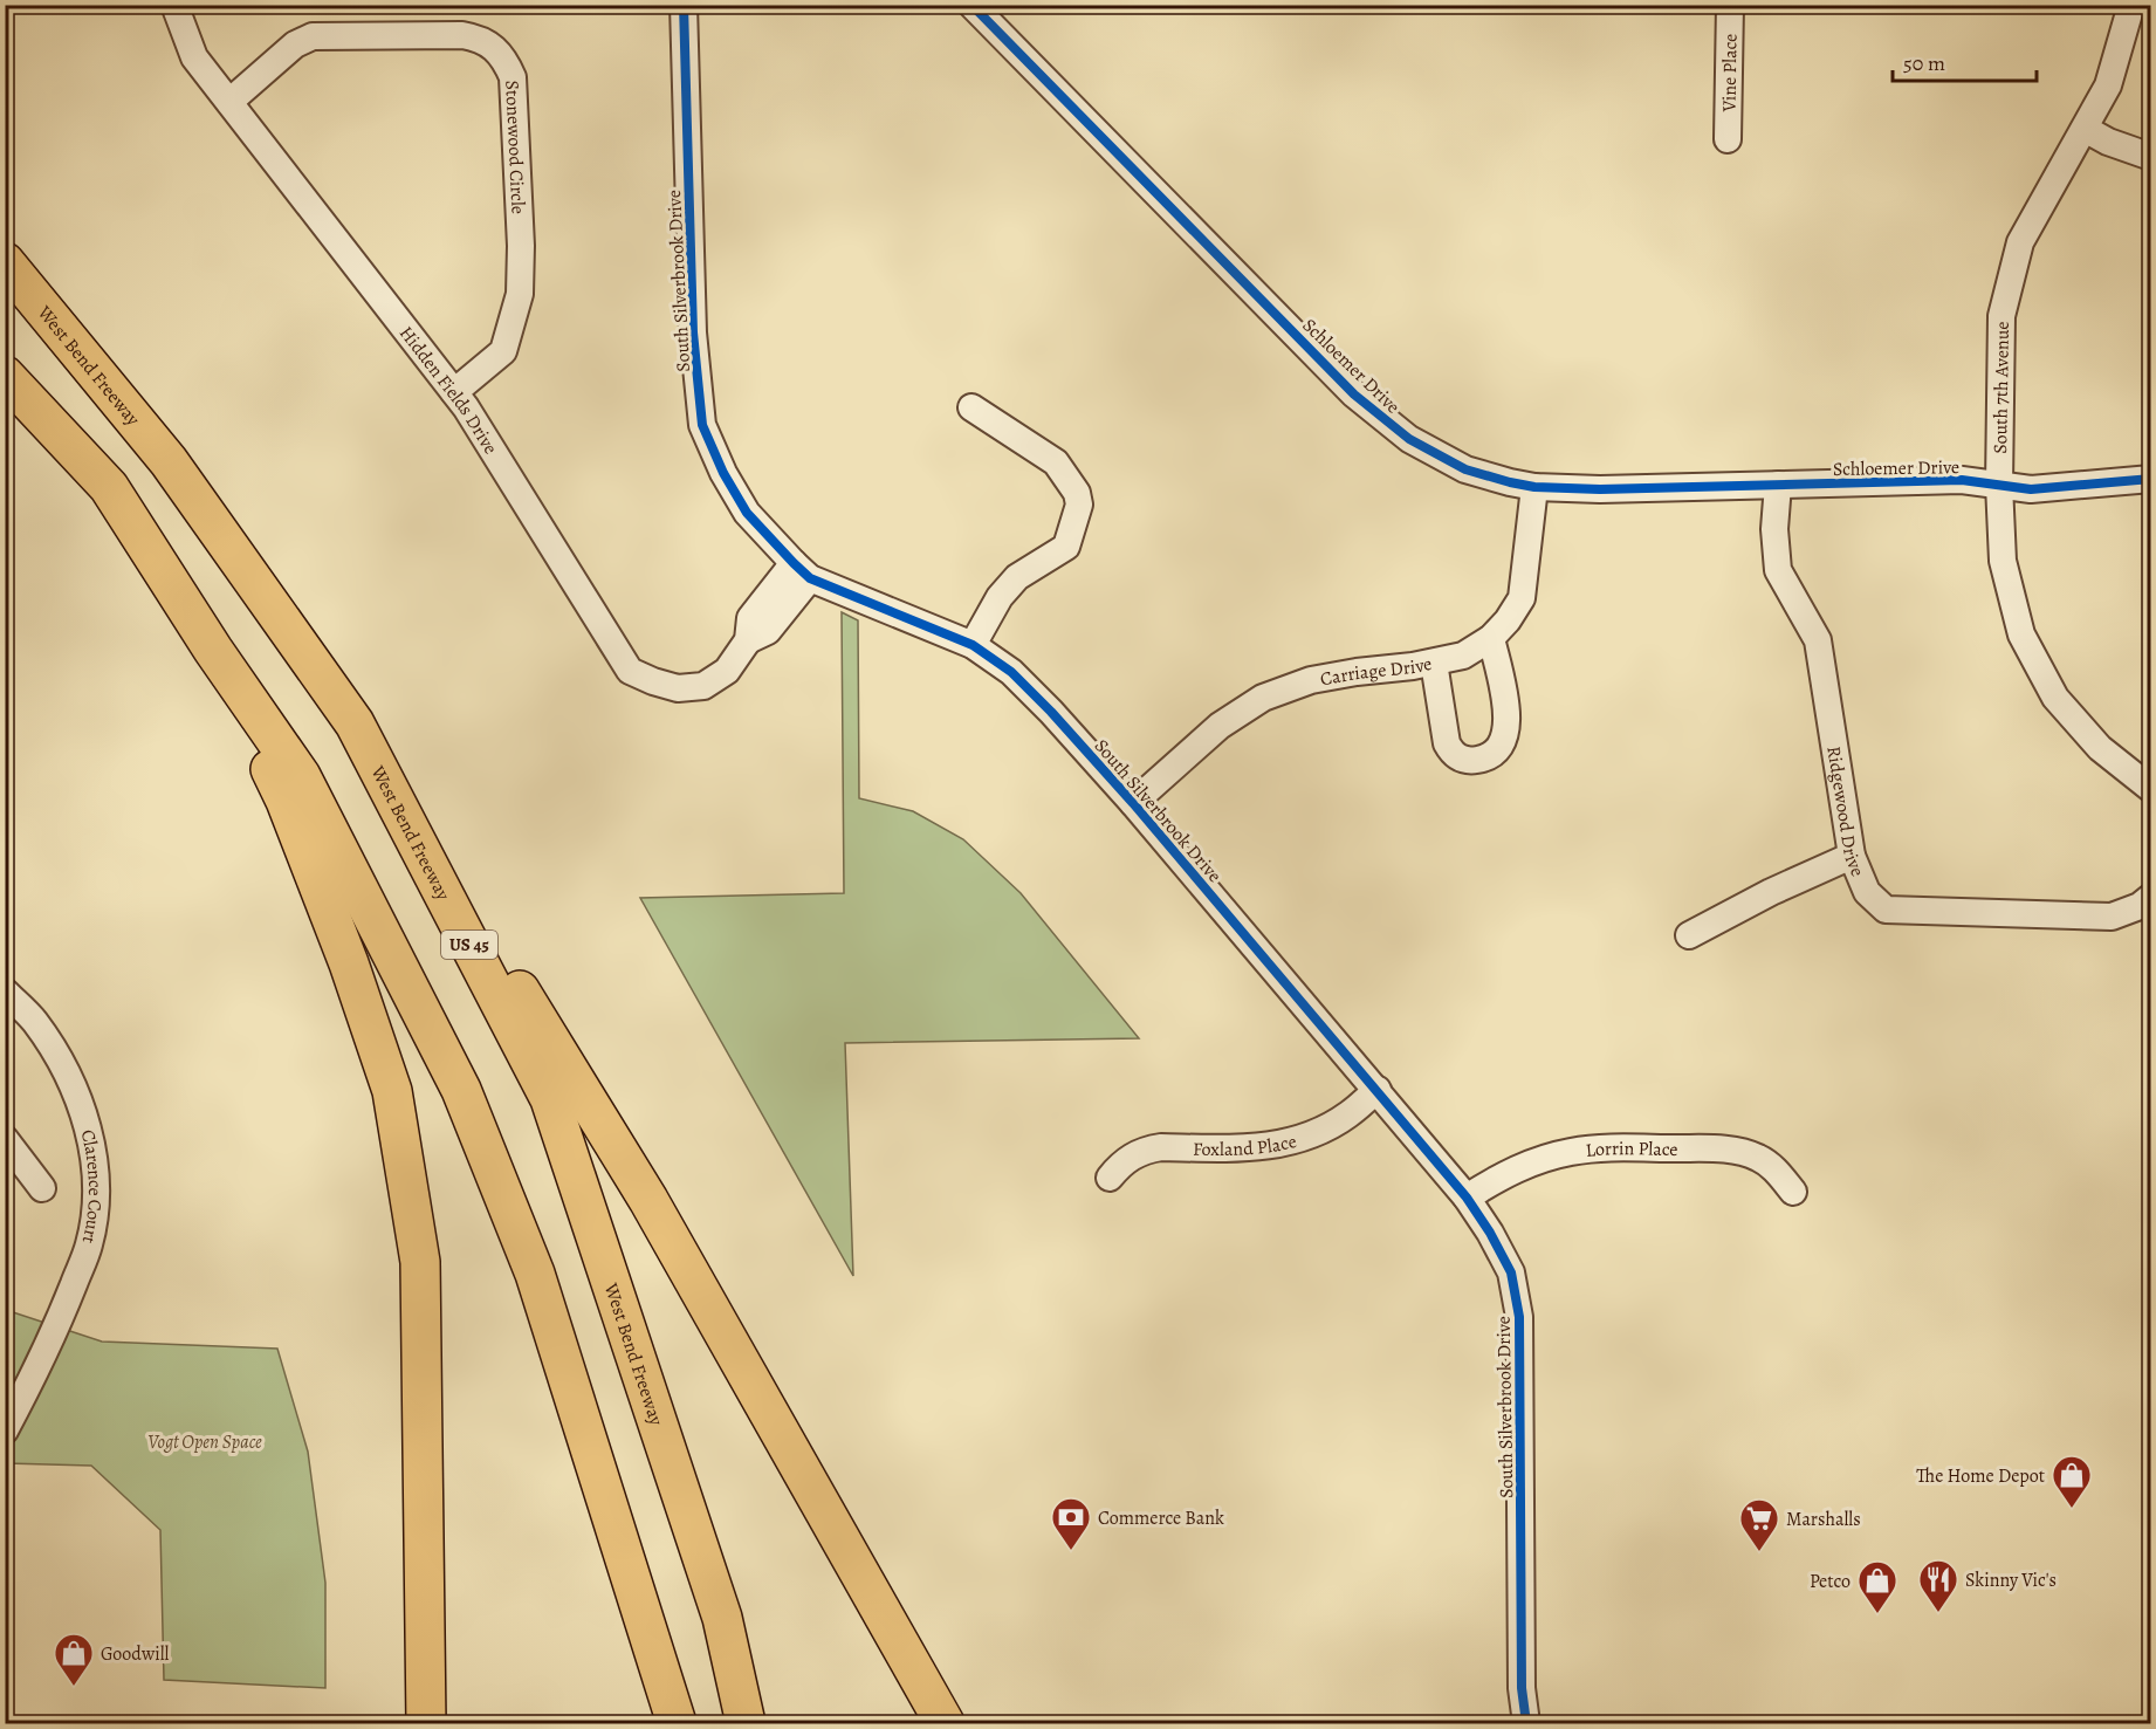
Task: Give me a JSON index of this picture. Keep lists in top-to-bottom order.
{
  "streets": {
    "highway": ["West Bend Freeway", "US 45"],
    "street": [
      "Vine Place",
      "Stonewood Circle",
      "South Silverbrook Drive",
      "Schloemer Drive",
      "South 7th Avenue",
      "Hidden Fields Drive",
      "Carriage Drive",
      "Ridgewood Drive",
      "Foxland Place",
      "Lorrin Place",
      "Clarence Court"
    ]
  },
  "crossings": [
    ["Stonewood Circle", "Hidden Fields Drive"],
    ["South Silverbrook Drive", "Hidden Fields Drive"],
    ["South Silverbrook Drive", "Carriage Drive"],
    ["South Silverbrook Drive", "Foxland Place"],
    ["South Silverbrook Drive", "Lorrin Place"],
    ["Schloemer Drive", "South 7th Avenue"],
    ["Schloemer Drive", "Carriage Drive"],
    ["Schloemer Drive", "Ridgewood Drive"]
  ],
  "parks": ["Vogt Open Space"],
  "places": {
    "shop": ["The Home Depot", "Petco", "Goodwill"],
    "bank": ["Commerce Bank"],
    "supermarket": ["Marshalls"],
    "restaurant": ["Skinny Vic's"]
  },
  "scale_bar": "50 m"
}
